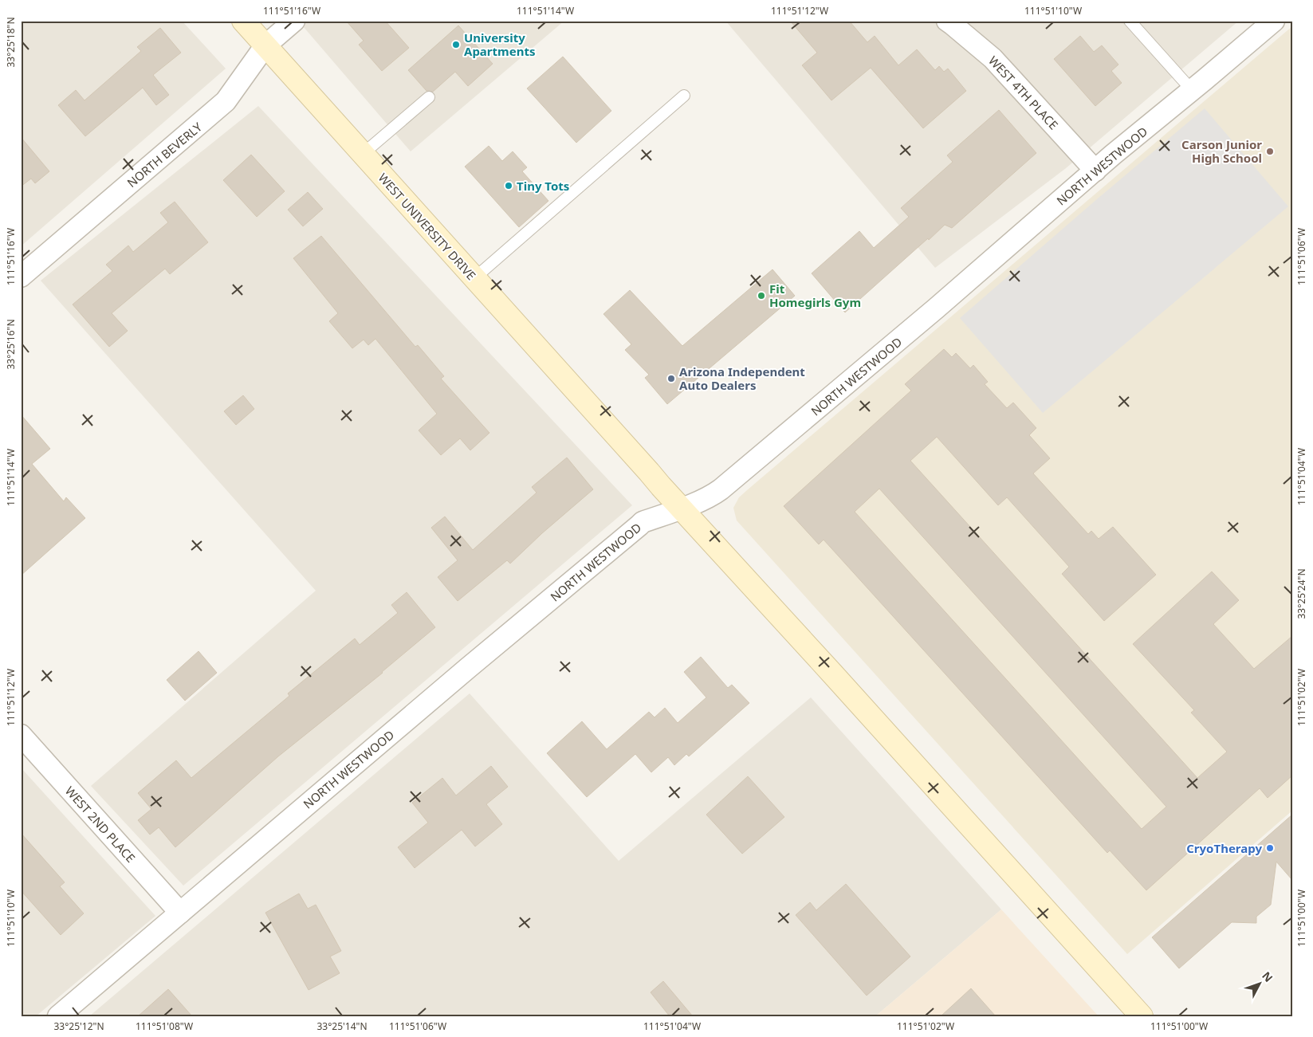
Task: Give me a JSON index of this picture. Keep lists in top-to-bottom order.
{
  "streets": {
    "main road": ["WEST UNIVERSITY DRIVE"],
    "street": [
      "WEST 4TH PLACE",
      "NORTH BEVERLY",
      "NORTH WESTWOOD",
      "WEST 2ND PLACE"
    ]
  },
  "crossings": [
    ["WEST 4TH PLACE", "NORTH WESTWOOD"],
    ["NORTH BEVERLY", "WEST UNIVERSITY DRIVE"],
    ["NORTH WESTWOOD", "WEST UNIVERSITY DRIVE"],
    ["NORTH WESTWOOD", "WEST 2ND PLACE"]
  ],
  "places": [
    "University Apartments",
    "Carson Junior High School",
    "Tiny Tots",
    "Fit Homegirls Gym",
    "Arizona Independent Auto Dealers",
    "CryoTherapy"
  ],
  "north": "top right",
  "coordinates": [
    "111°51'16\"W",
    "111°51'14\"W",
    "111°51'12\"W",
    "111°51'10\"W",
    "33°25'18\"N",
    "111°51'06\"W",
    "33°25'16\"N",
    "111°51'04\"W",
    "33°25'24\"N",
    "111°51'02\"W",
    "111°51'00\"W",
    "33°25'12\"N",
    "111°51'08\"W",
    "33°25'14\"N"
  ]
}
